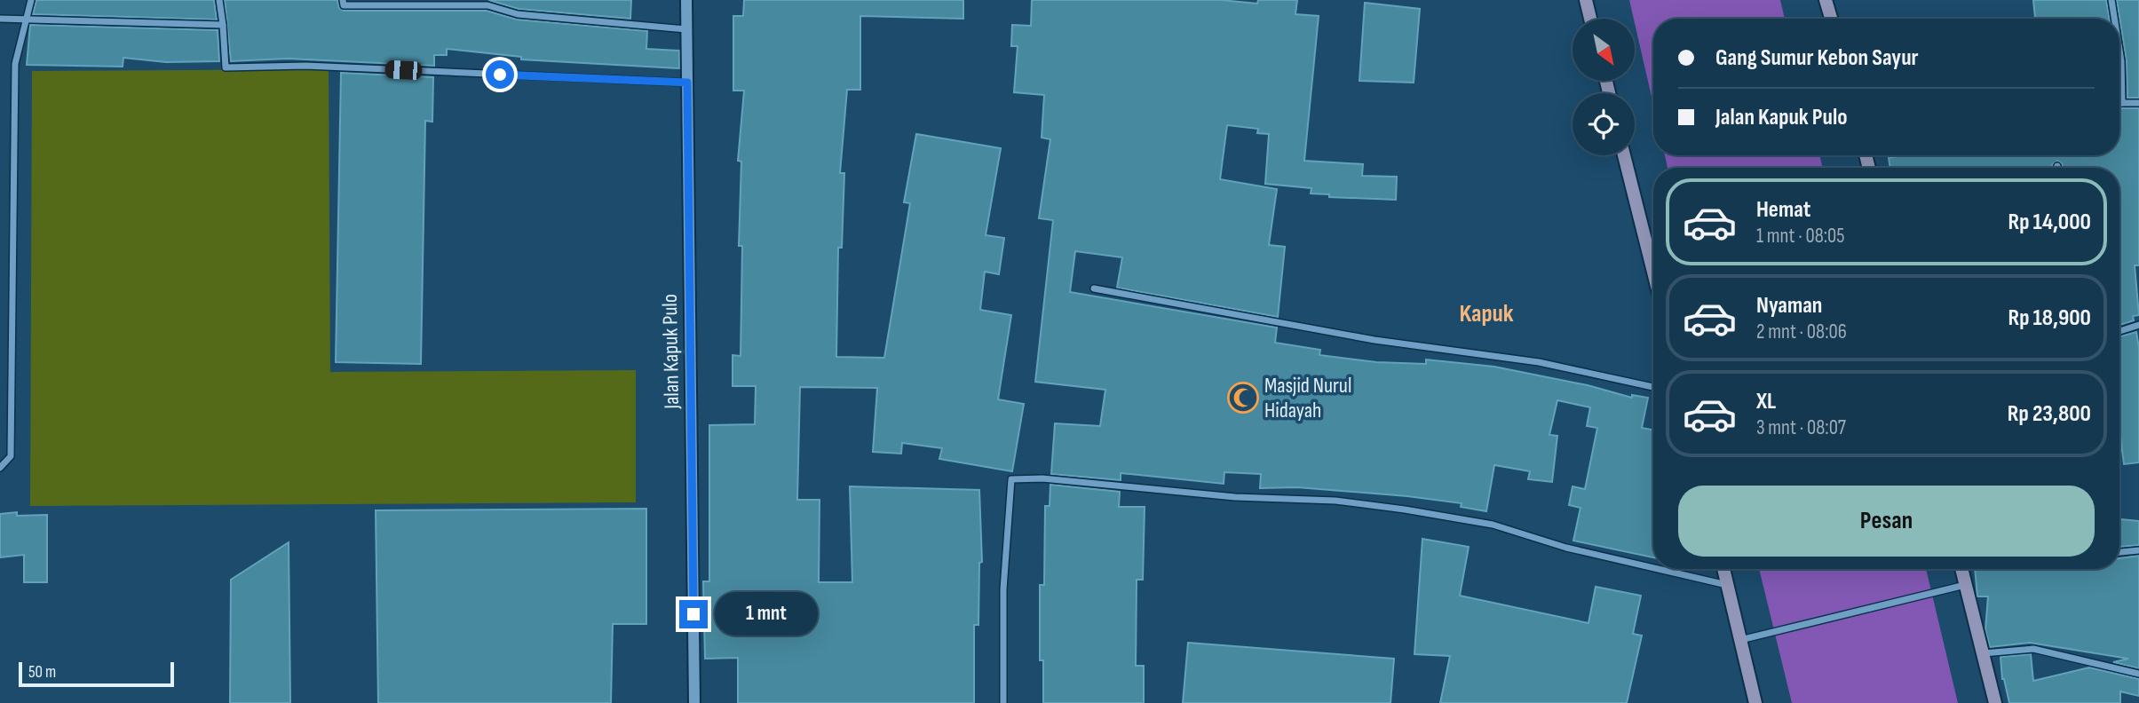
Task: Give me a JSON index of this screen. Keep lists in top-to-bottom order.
{
  "streets": {
    "street": ["Jalan Kapuk Pulo"]
  },
  "districts": ["Kapuk"],
  "places": {
    "mosque": ["Masjid Nurul Hidayah"]
  },
  "scale_bar": "50 m",
  "north": "bottom right",
  "page": {
    "banner": ["Gang Sumur Kebon Sayur", "Jalan Kapuk Pulo"],
    "list": [
      {
        "name": "Hemat",
        "note": "1 mnt · 08:05",
        "value": "Rp 14,000"
      },
      {
        "name": "Nyaman",
        "note": "2 mnt · 08:06",
        "value": "Rp 18,900"
      },
      {
        "name": "XL",
        "note": "3 mnt · 08:07",
        "value": "Rp 23,800"
      }
    ],
    "buttons": "Pesan",
    "bubble": "1 mnt",
    "scale": "50 m"
  }
}
